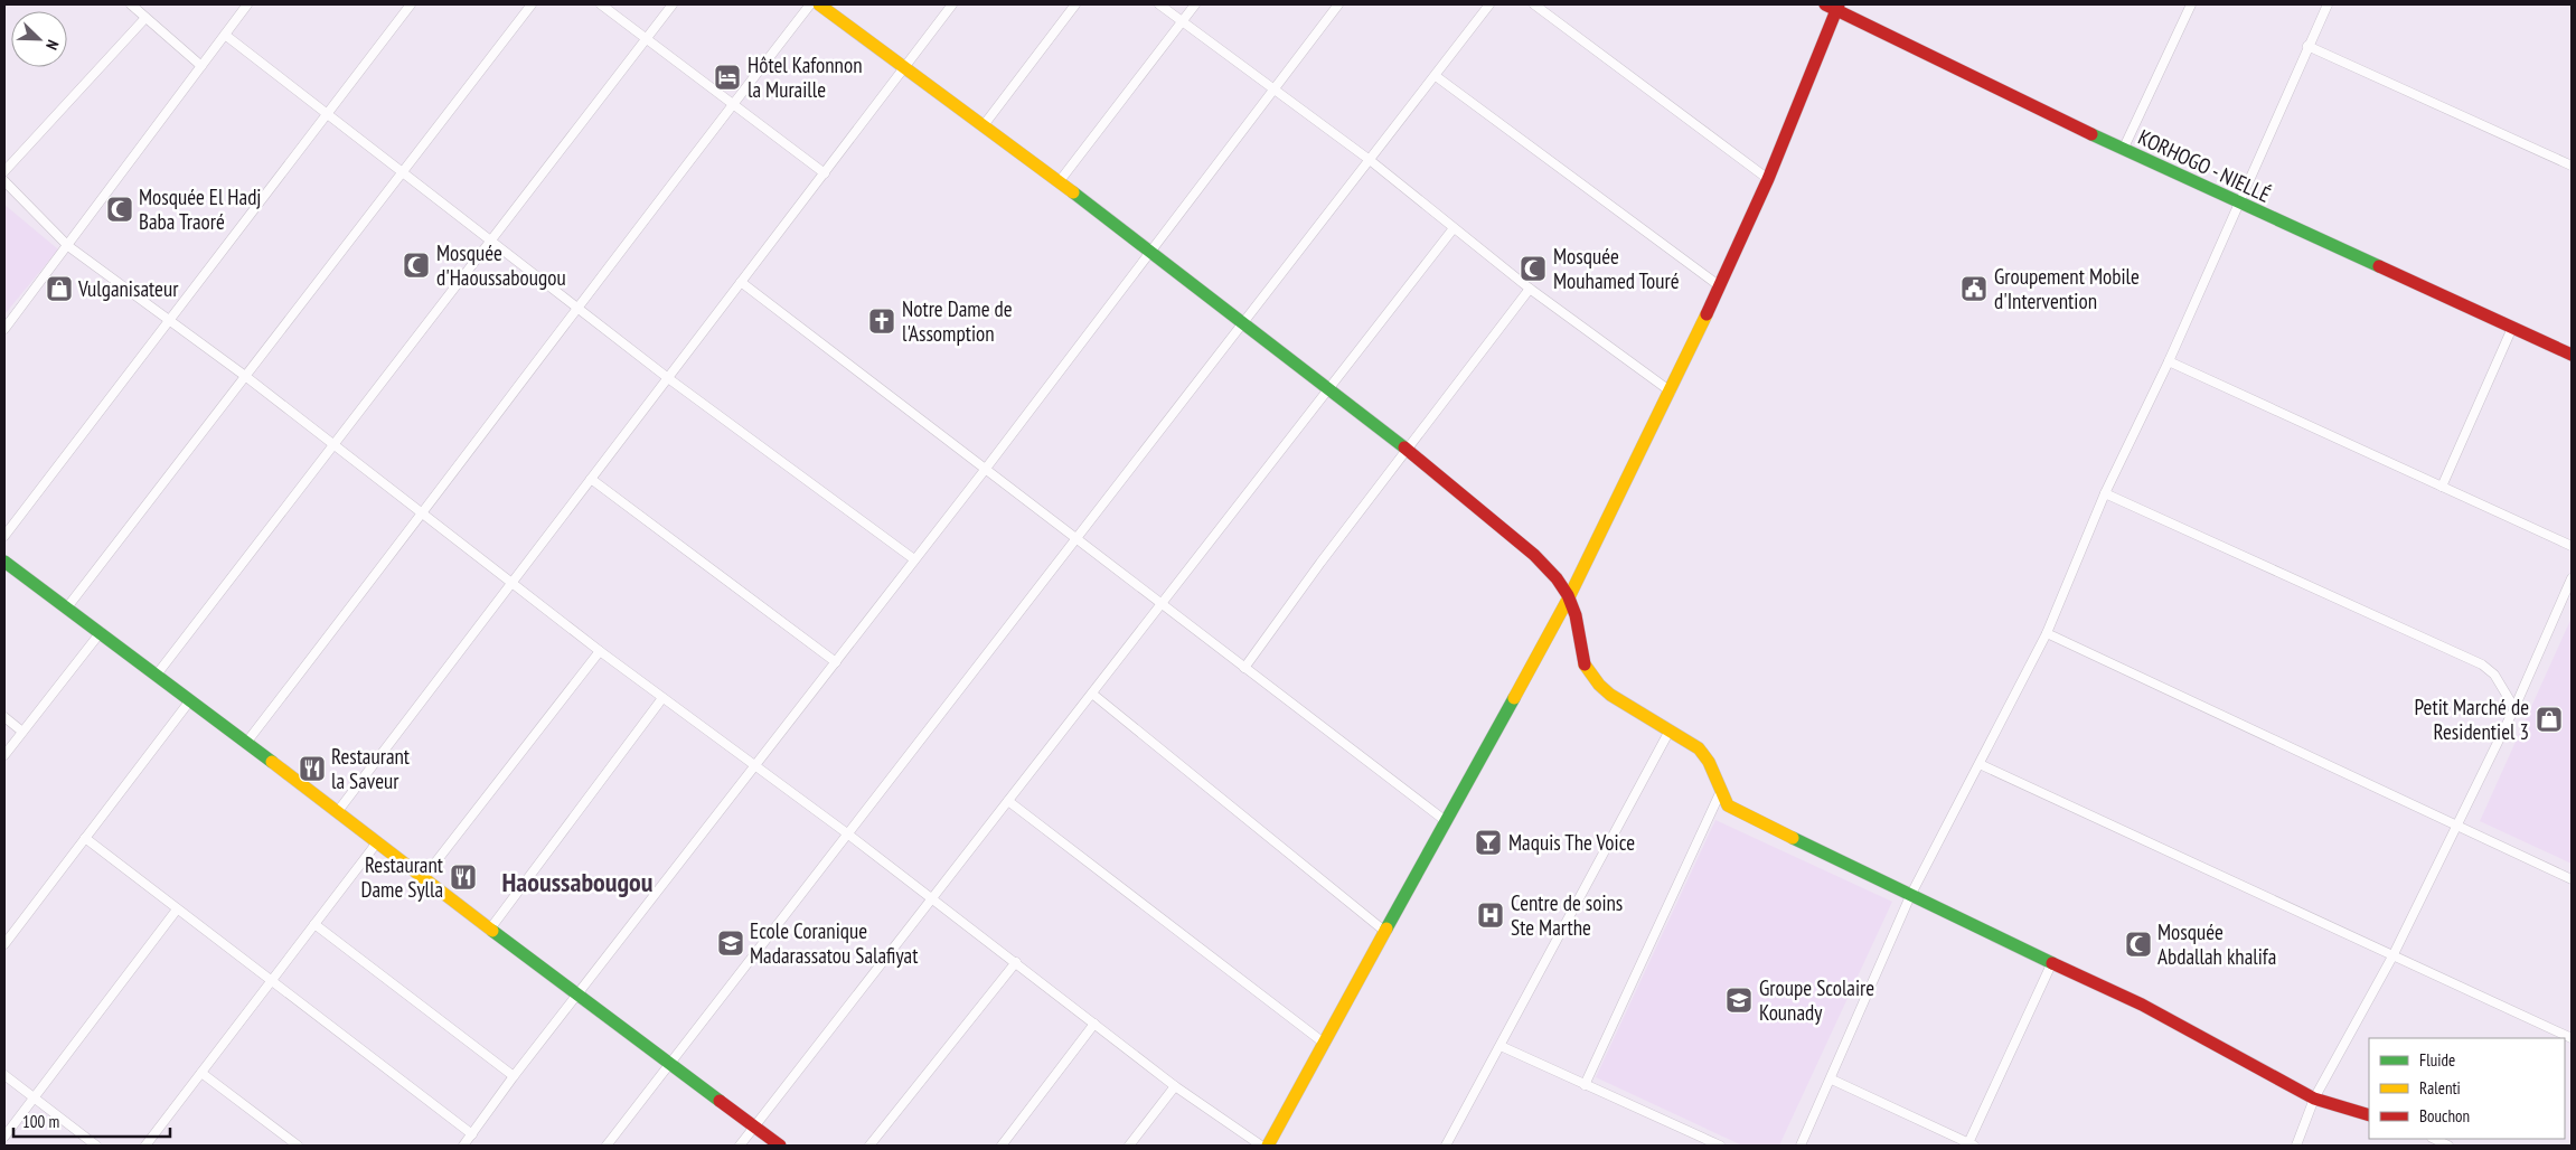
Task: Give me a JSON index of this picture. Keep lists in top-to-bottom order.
{
  "streets": {
    "street": ["KORHOGO - NIELLÉ"]
  },
  "districts": ["Haoussabougou"],
  "places": {
    "hotel": ["Hôtel Kafonnon la Muraille"],
    "mosque": [
      "Mosquée El Hadj Baba Traoré",
      "Mosquée d'Haoussabougou",
      "Mosquée Mouhamed Touré",
      "Mosquée Abdallah khalifa"
    ],
    "shop": ["Vulganisateur", "Petit Marché de Residentiel 3"],
    "public building": ["Groupement Mobile d'Intervention"],
    "church": ["Notre Dame de l'Assomption"],
    "restaurant": ["Restaurant la Saveur", "Restaurant Dame Sylla"],
    "bar": ["Maquis The Voice"],
    "hospital": ["Centre de soins Ste Marthe"],
    "school or university": ["Ecole Coranique Madarassatou Salafiyat", "Groupe Scolaire Kounady"]
  },
  "legend": ["Fluide", "Ralenti", "Bouchon"],
  "scale_bar": "100 m",
  "north": "bottom right"
}
